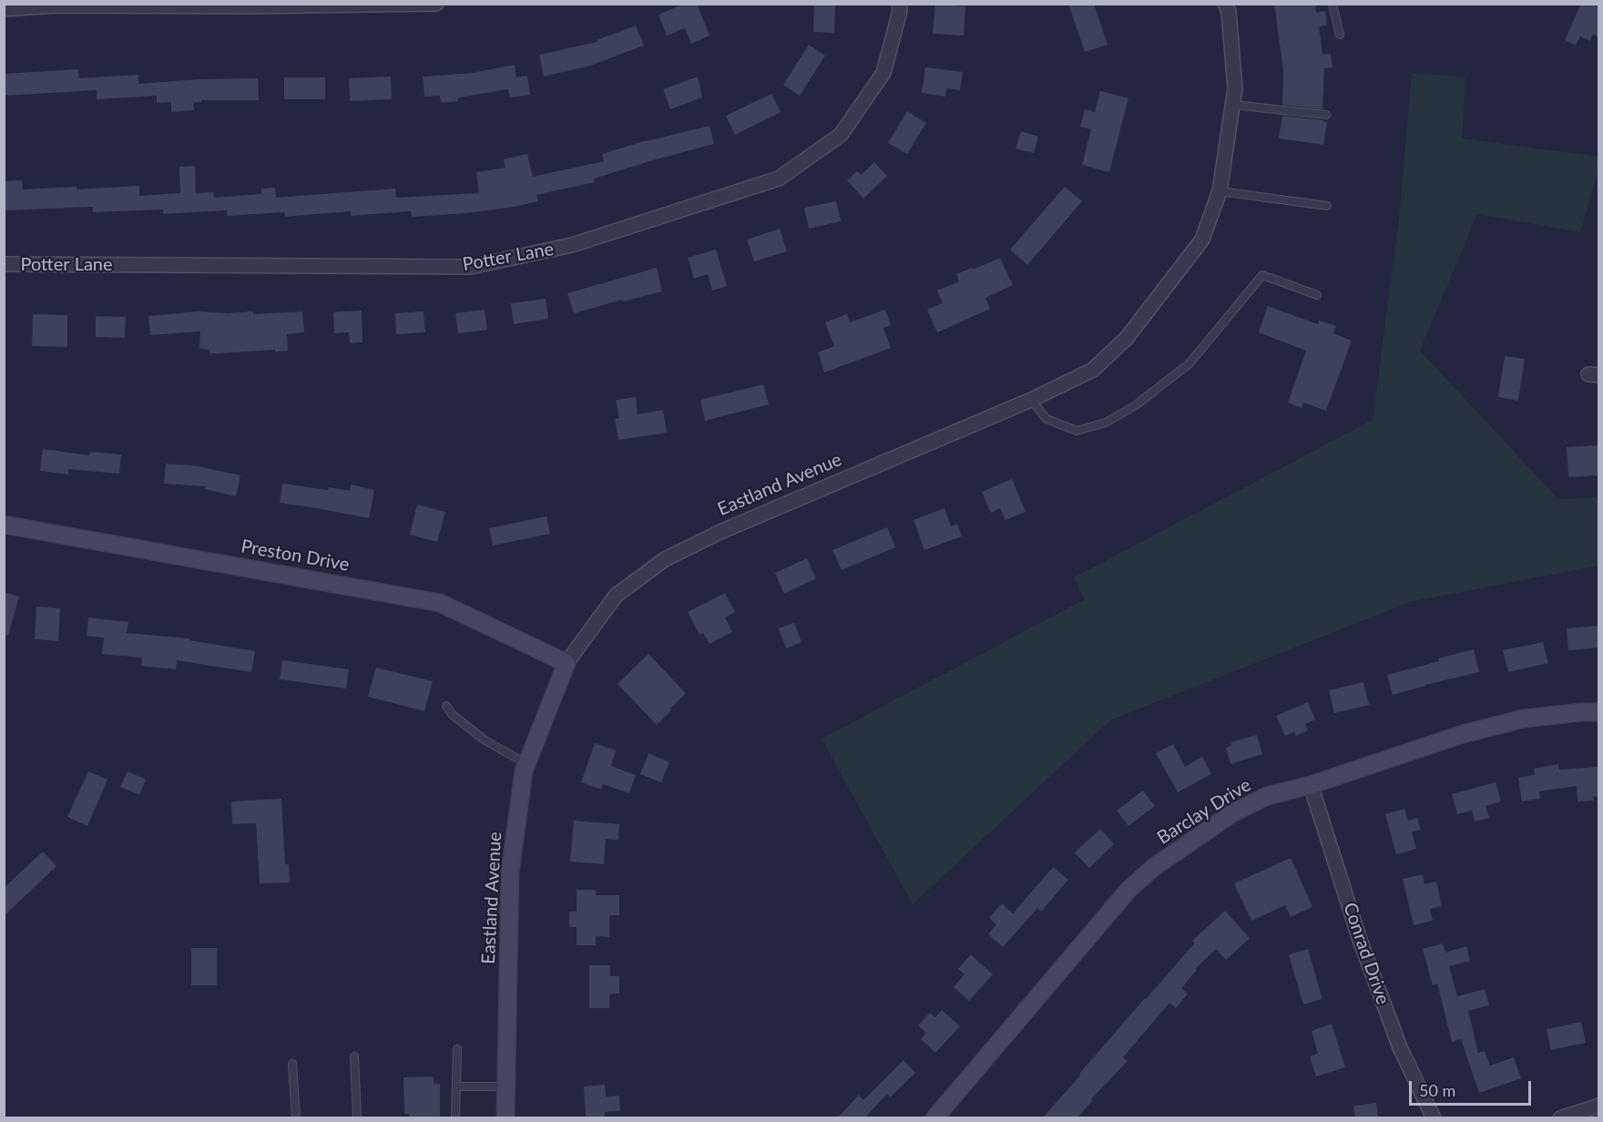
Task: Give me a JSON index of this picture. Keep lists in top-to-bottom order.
{
  "streets": {
    "street": [
      "Potter Lane",
      "Eastland Avenue",
      "Preston Drive",
      "Barclay Drive",
      "Conrad Drive"
    ]
  },
  "crossings": [
    ["Eastland Avenue", "Preston Drive"],
    ["Barclay Drive", "Conrad Drive"]
  ],
  "scale_bar": "50 m"
}
